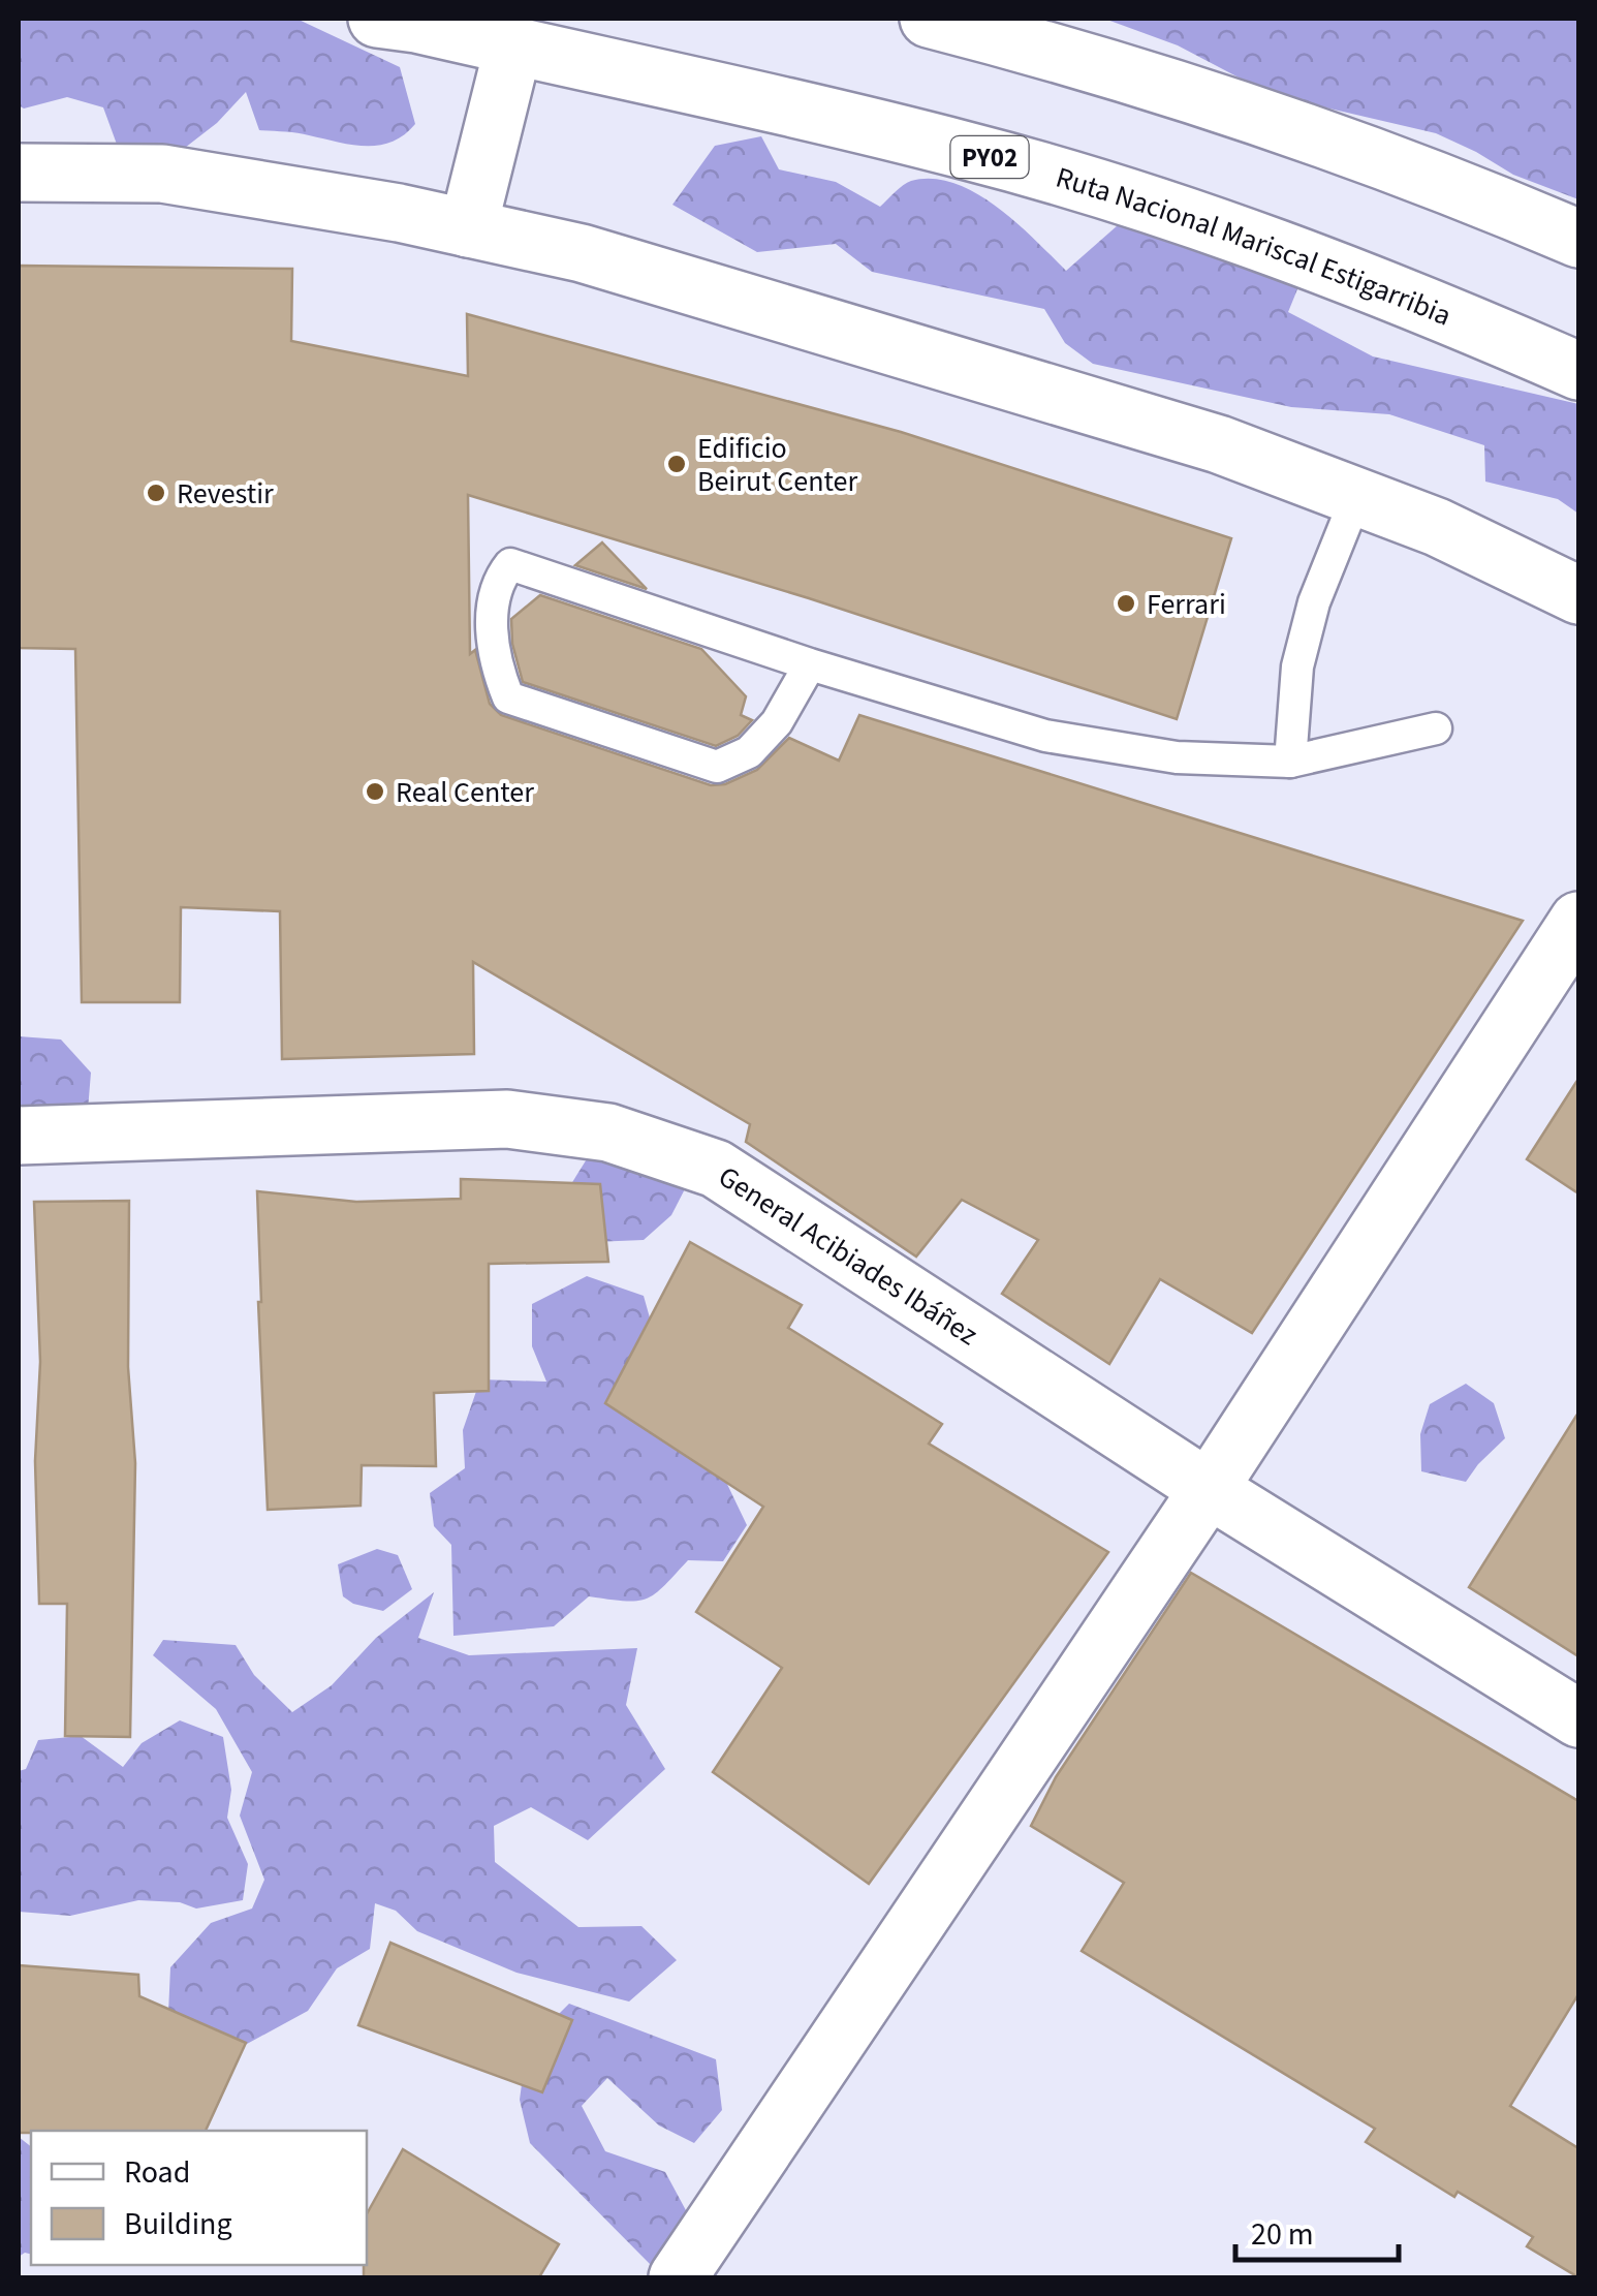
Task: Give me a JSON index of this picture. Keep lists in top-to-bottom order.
{
  "streets": {
    "main road": ["PY02", "Ruta Nacional Mariscal Estigarribia", "General Acibiades Ibáñez"]
  },
  "places": [
    "Edificio Beirut Center",
    "Revestir",
    "Ferrari",
    "Real Center"
  ],
  "legend": ["Road", "Building"],
  "scale_bar": "20 m"
}
